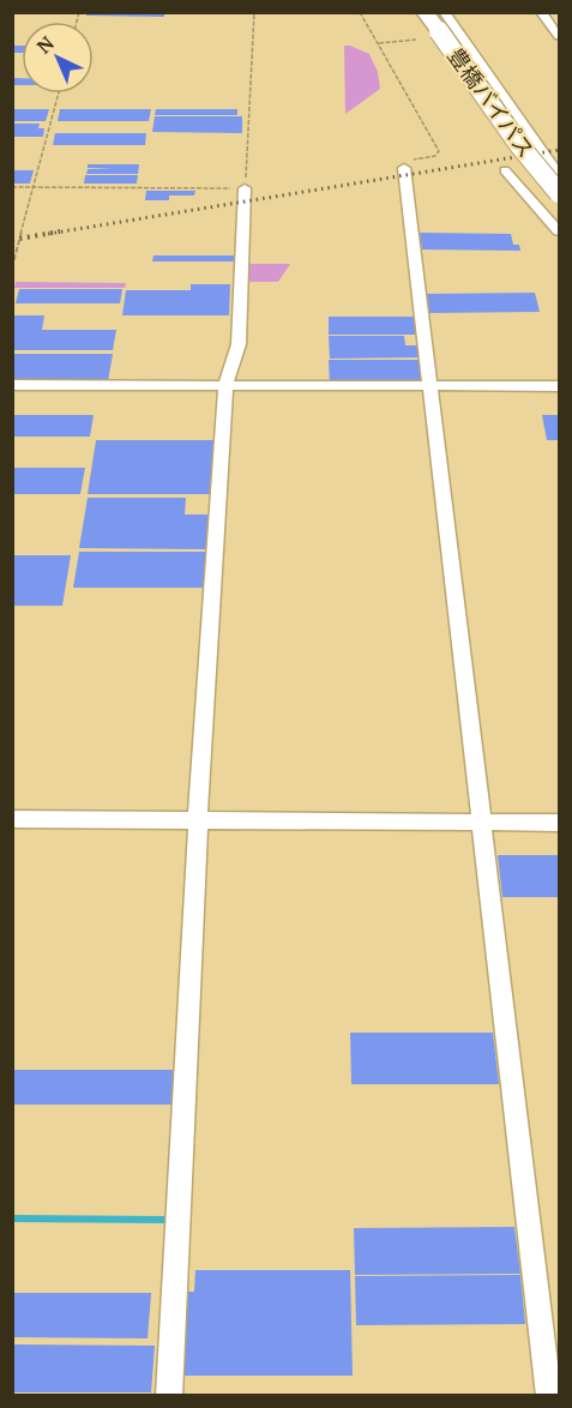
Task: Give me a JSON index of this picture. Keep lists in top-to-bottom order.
{
  "streets": {
    "highway": ["豊橋バイパス"]
  },
  "north": "top left"
}
